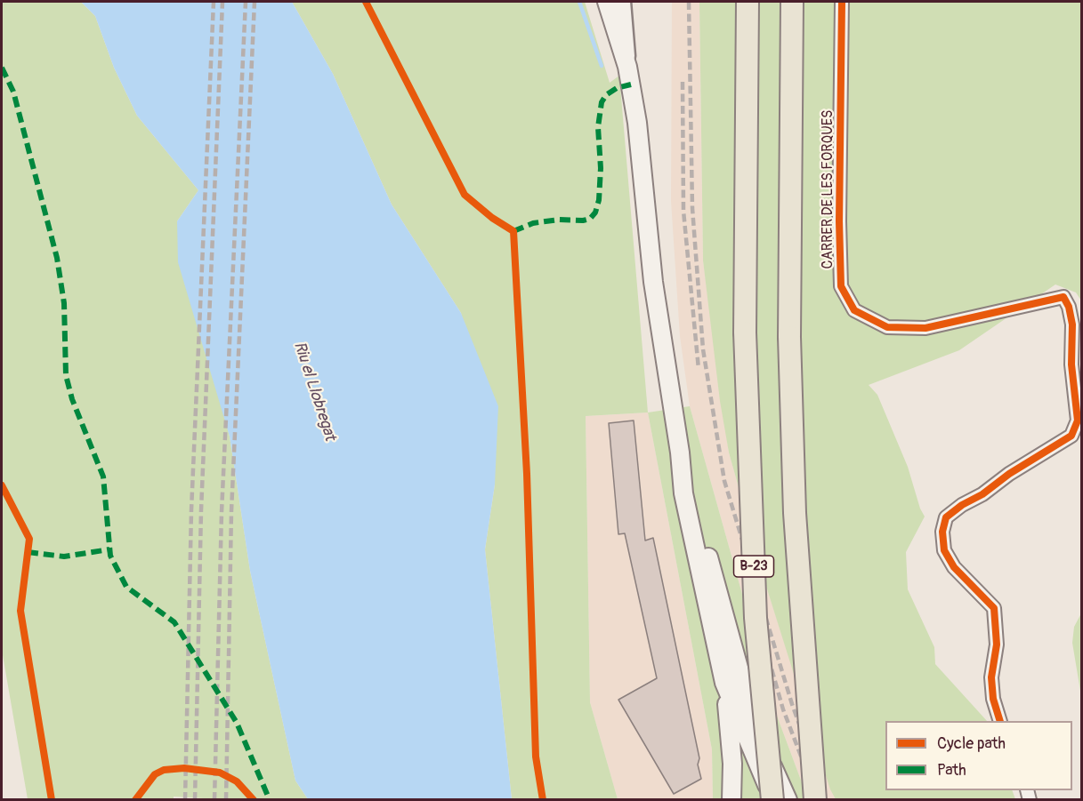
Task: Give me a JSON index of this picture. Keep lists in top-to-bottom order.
{
  "streets": {
    "highway": ["B-23"],
    "street": ["CARRER DE LES FORQUES"]
  },
  "water": ["Riu el Llobregat"],
  "legend": ["Cycle path", "Path"]
}
